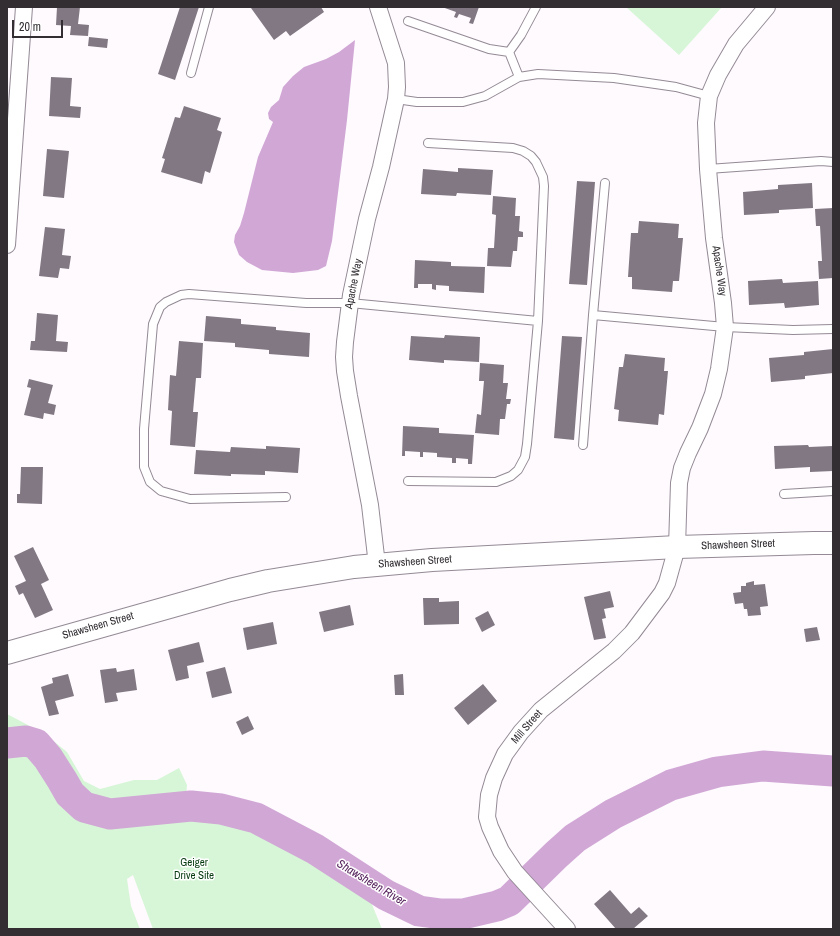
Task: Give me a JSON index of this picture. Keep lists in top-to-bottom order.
{
  "streets": {
    "main road": ["Shawsheen Street"],
    "street": ["Apache Way", "Mill Street"]
  },
  "crossings": [
    ["Apache Way", "Shawsheen Street"],
    ["Apache Way", "Mill Street"],
    ["Shawsheen Street", "Mill Street"]
  ],
  "water": ["Shawsheen River"],
  "parks": ["Geiger Drive Site"],
  "scale_bar": "20 m"
}
